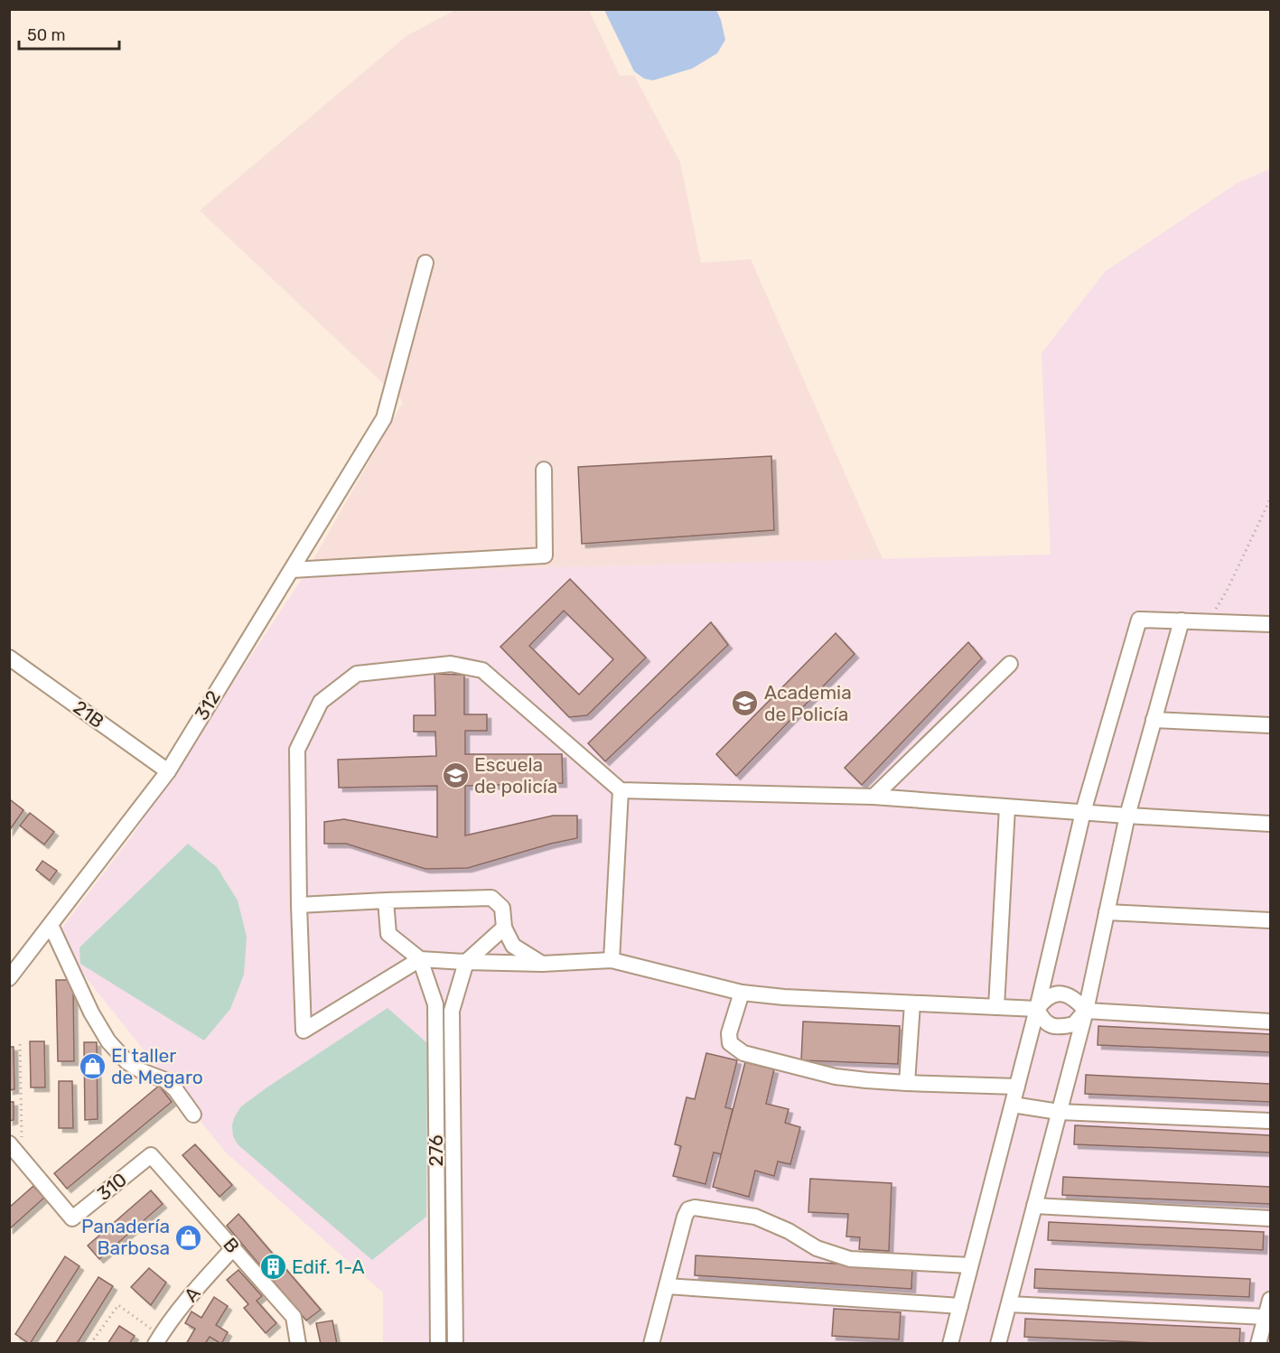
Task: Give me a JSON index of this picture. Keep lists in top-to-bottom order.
{
  "streets": {
    "street": [
      "312",
      "21B",
      "276",
      "310",
      "B",
      "A"
    ]
  },
  "crossings": [
    ["312", "21B"],
    ["310", "B"],
    ["B", "A"]
  ],
  "places": {
    "school or university": ["Academia de Policía", "Escuela de policía"],
    "shop": ["El taller de Megaro", "Panadería Barbosa"],
    "building": ["Edif. 1-A"]
  },
  "scale_bar": "50 m"
}
